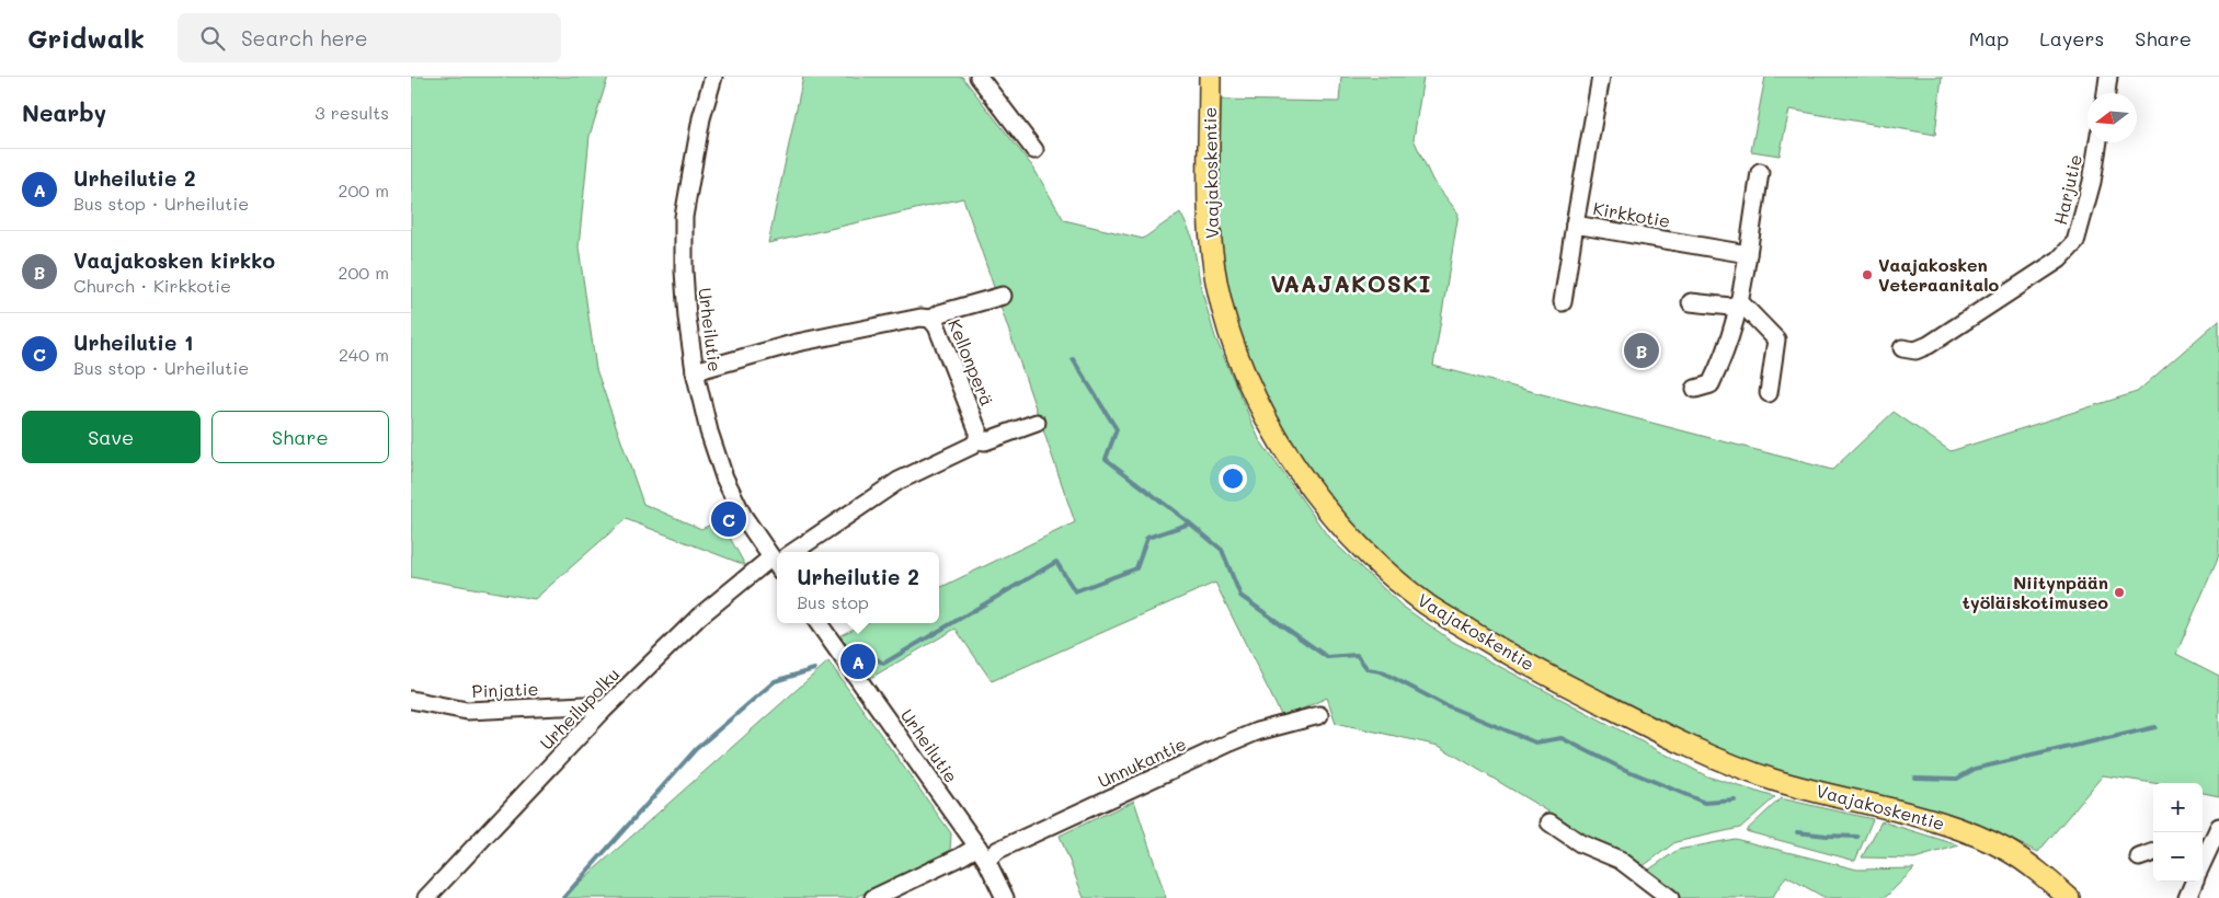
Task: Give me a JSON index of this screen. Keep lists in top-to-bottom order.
{
  "streets": {
    "main road": ["Vaajakoskentie"],
    "street": [
      "Harjutie",
      "Kirkkotie",
      "Urheilutie",
      "Kellonperä",
      "Pinjatie",
      "Urheilupolku",
      "Unnukantie"
    ]
  },
  "crossings": [
    ["Urheilutie", "Kellonperä"],
    ["Urheilutie", "Unnukantie"],
    ["Pinjatie", "Urheilupolku"]
  ],
  "districts": ["VAAJAKOSKI"],
  "places": ["Vaajakosken Veteraanitalo", "Niitynpään työläiskotimuseo"],
  "north": "left",
  "page": {
    "header": "Gridwalk",
    "search": "Search here",
    "nav": ["Map", "Layers", "Share"],
    "heading": ["Nearby", "3 results"],
    "list": [
      {
        "mark": "A",
        "name": "Urheilutie 2",
        "note": "Bus stop · Urheilutie",
        "value": "200 m"
      },
      {
        "mark": "B",
        "name": "Vaajakosken kirkko",
        "note": "Church · Kirkkotie",
        "value": "200 m"
      },
      {
        "mark": "C",
        "name": "Urheilutie 1",
        "note": "Bus stop · Urheilutie",
        "value": "240 m"
      }
    ],
    "pins": ["B", "C", "A"],
    "buttons": ["Save", "Share"],
    "popup": ["Urheilutie 2", "Bus stop"],
    "map_buttons": ["+", "−"]
  }
}
